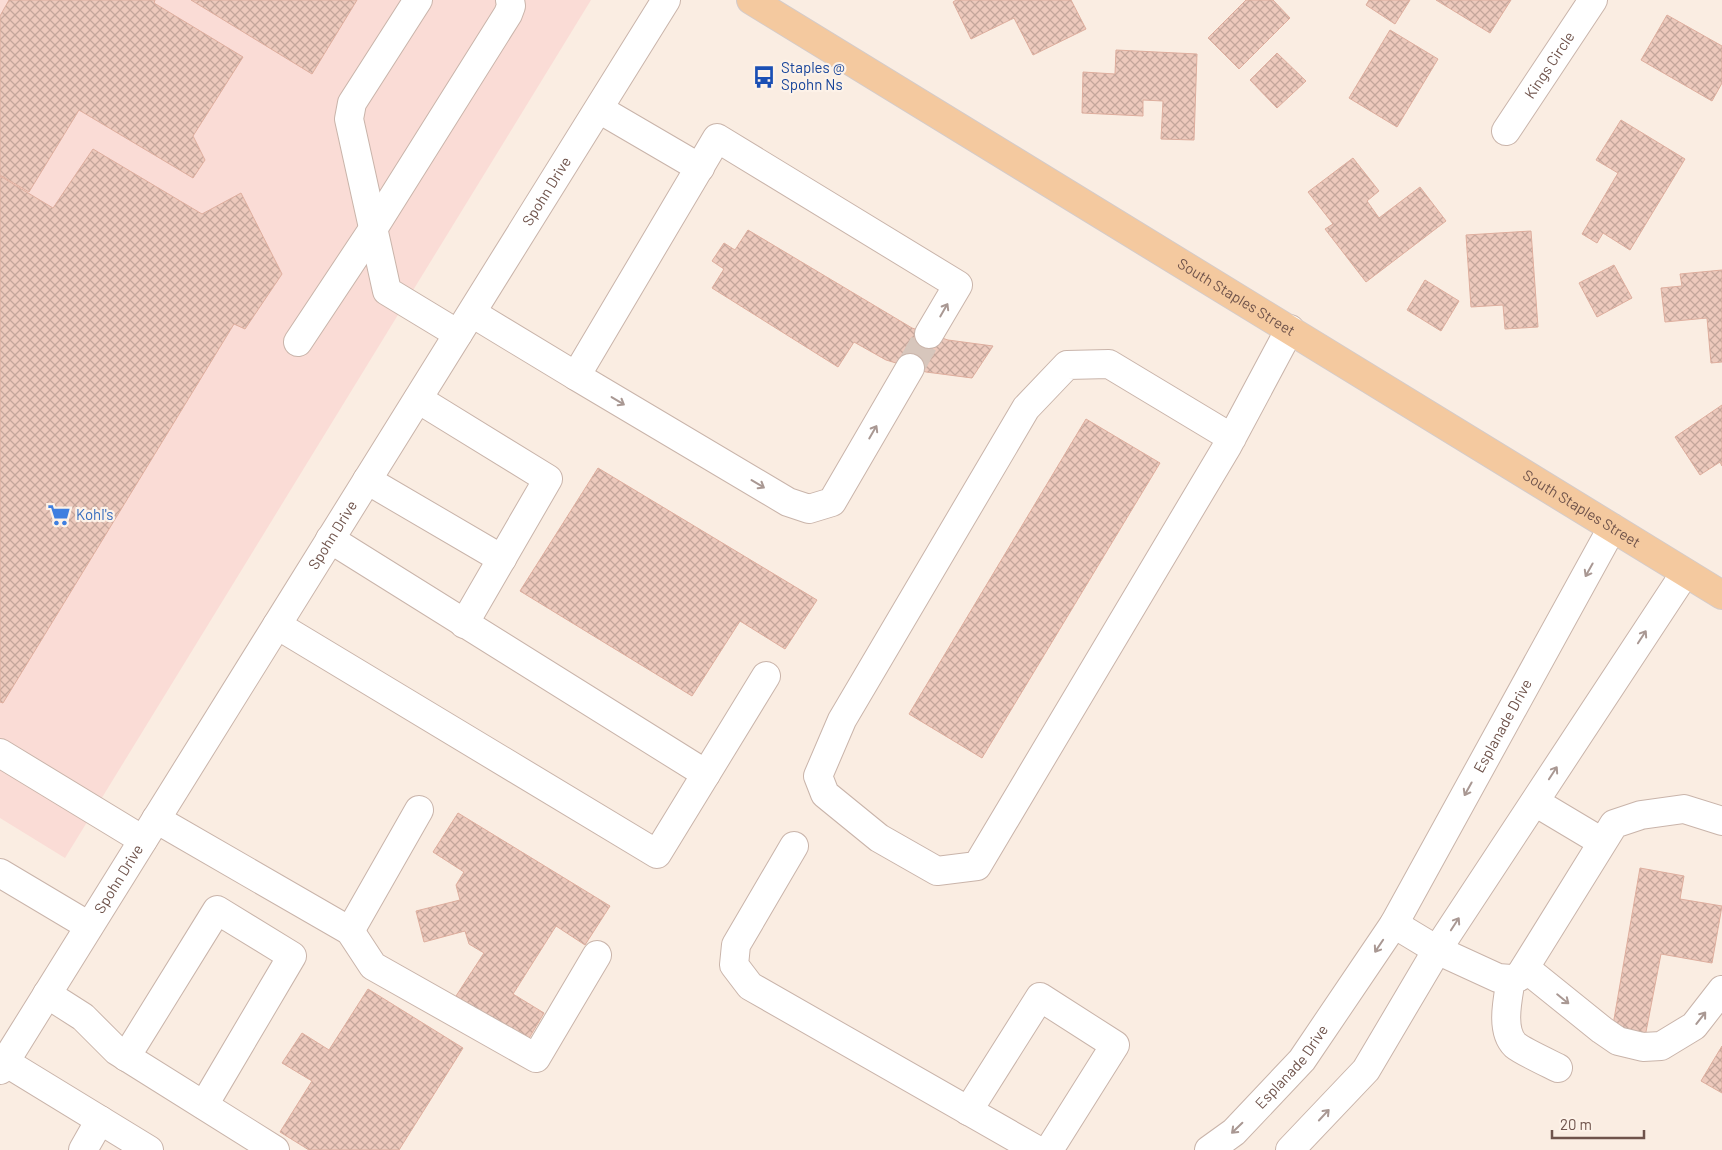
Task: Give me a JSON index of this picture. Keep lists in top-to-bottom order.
{
  "streets": {
    "main road": ["South Staples Street"],
    "street": ["Kings Circle", "Spohn Drive", "Esplanade Drive"]
  },
  "crossings": [
    ["South Staples Street", "Esplanade Drive"]
  ],
  "places": {
    "bus stop": ["Staples @ Spohn Ns"],
    "supermarket": ["Kohl's"]
  },
  "scale_bar": "20 m"
}
